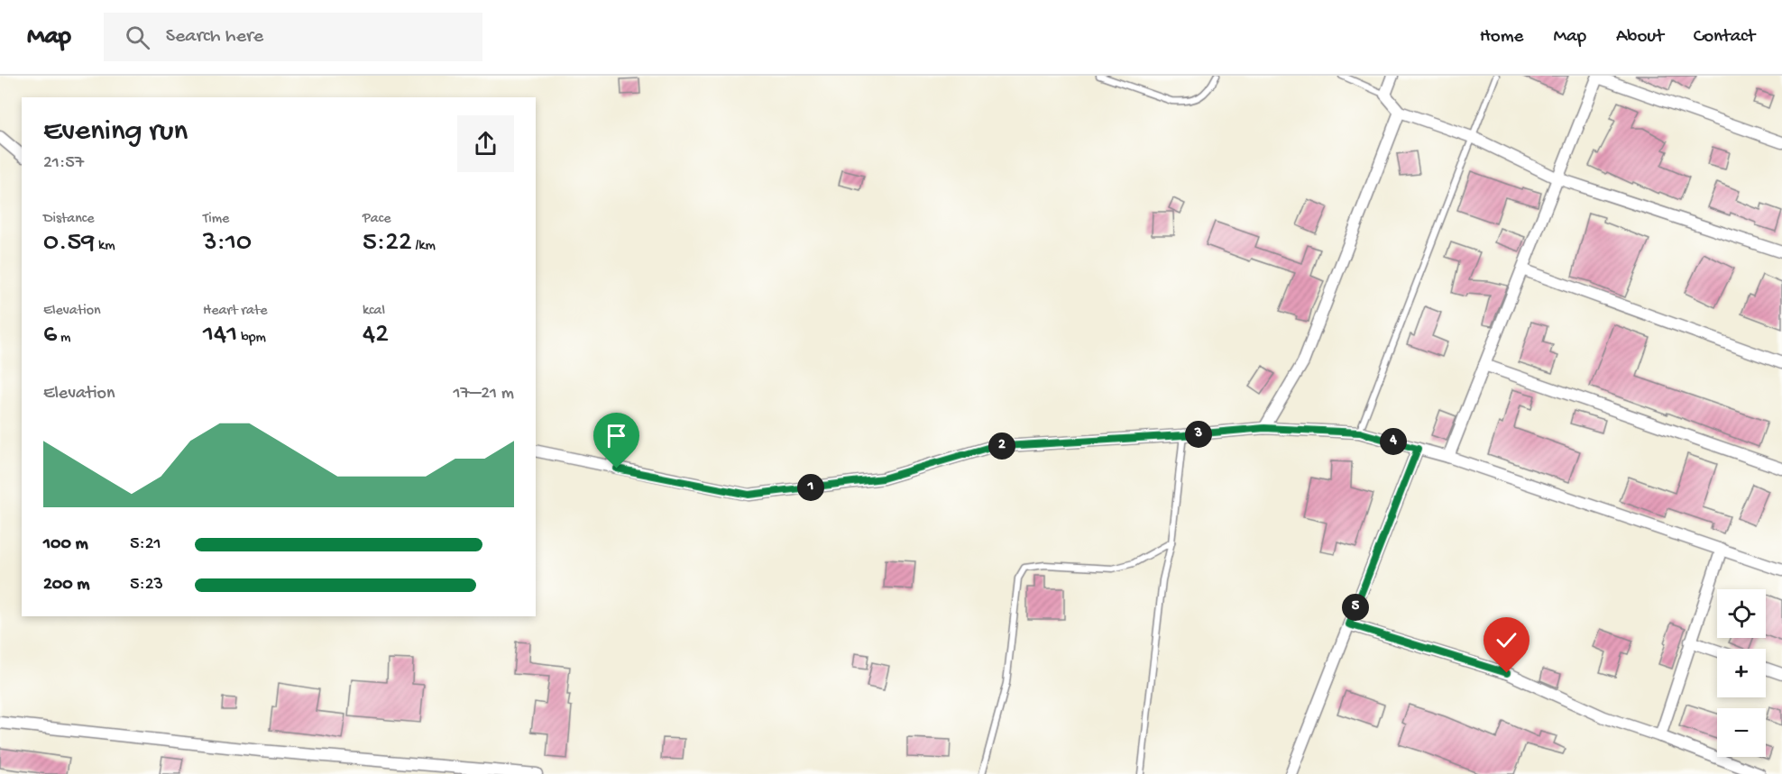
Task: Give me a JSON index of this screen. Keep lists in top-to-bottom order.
{
  "page": {
    "header": "Map",
    "search": "Search here",
    "nav": [
      "Home",
      "Map",
      "About",
      "Contact"
    ],
    "heading": ["Evening run", "21:57"],
    "stats": [
      ["Distance", "0.59 km"],
      ["Time", "3:10"],
      ["Pace", "5:22 /km"],
      ["Elevation", "6 m"],
      ["Heart rate", "141 bpm"],
      ["kcal", "42"]
    ],
    "chart": ["Elevation", "17–21 m"],
    "pins": [
      "3",
      "4",
      "2",
      "1",
      "5"
    ],
    "list": [
      {
        "name": "100 m",
        "note": "5:21"
      },
      {
        "name": "200 m",
        "note": "5:23"
      }
    ],
    "map_buttons": ["+", "−"]
  }
}
